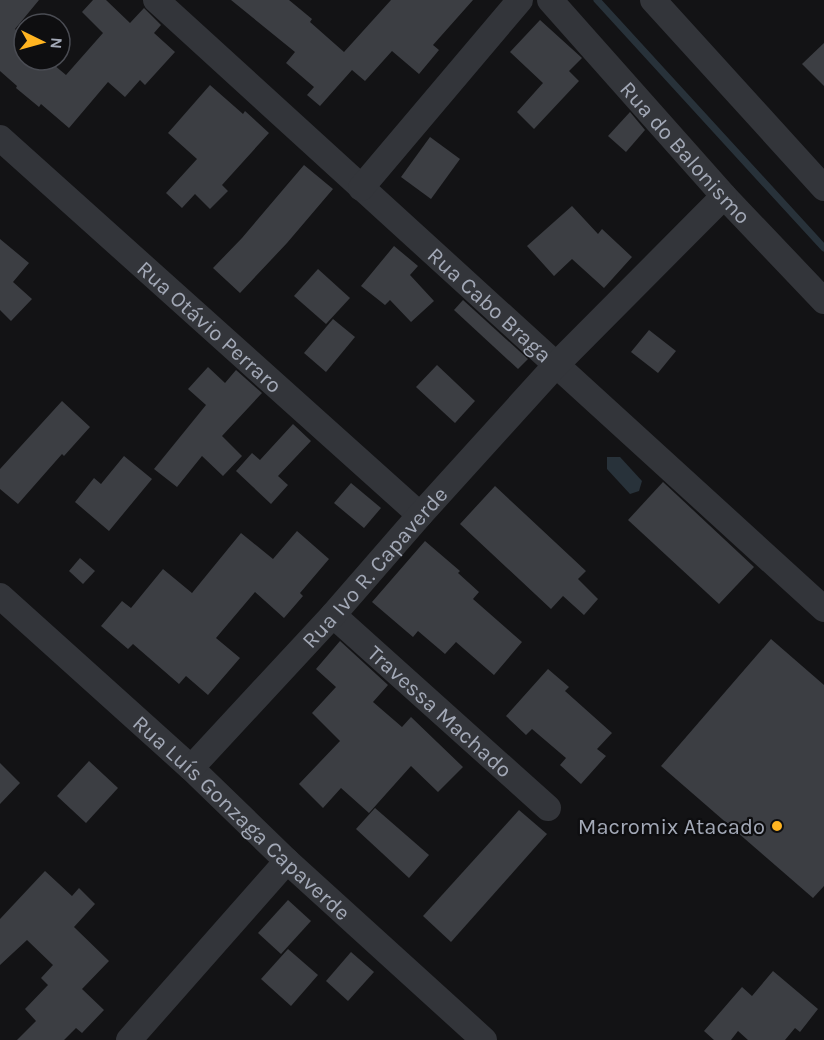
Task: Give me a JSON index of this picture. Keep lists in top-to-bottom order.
{
  "streets": {
    "street": [
      "Rua do Balonismo",
      "Rua Cabo Braga",
      "Rua Otávio Perraro",
      "Rua Ivo R. Capaverde",
      "Travessa Machado",
      "Rua Luís Gonzaga Capaverde"
    ]
  },
  "crossings": [
    ["Rua do Balonismo", "Rua Ivo R. Capaverde"],
    ["Rua Cabo Braga", "Rua Ivo R. Capaverde"],
    ["Rua Otávio Perraro", "Rua Ivo R. Capaverde"],
    ["Rua Ivo R. Capaverde", "Travessa Machado"],
    ["Rua Ivo R. Capaverde", "Rua Luís Gonzaga Capaverde"]
  ],
  "places": ["Macromix Atacado"],
  "north": "right"
}
